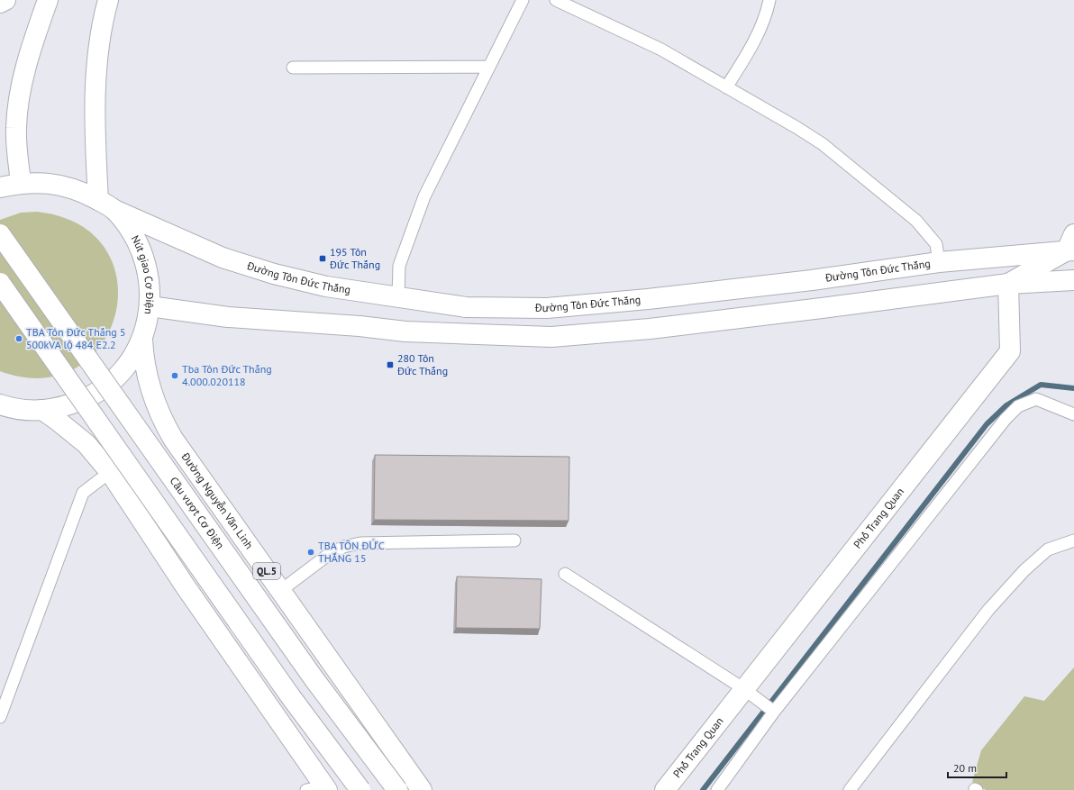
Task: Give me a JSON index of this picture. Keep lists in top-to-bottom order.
{
  "streets": {
    "main road": [
      "Đường Tôn Đức Thắng",
      "Nút giao Cơ Điện",
      "Đường Nguyễn Văn Linh",
      "Cầu vượt Cơ Điện",
      "Phố Trang Quan",
      "QL.5"
    ]
  },
  "crossings": [
    ["Đường Tôn Đức Thắng", "Nút giao Cơ Điện"],
    ["Nút giao Cơ Điện", "Đường Nguyễn Văn Linh"]
  ],
  "places": {
    "transit": ["195 Tôn Đức Thắng", "280 Tôn Đức Thắng"],
    "other": ["TBA Tôn Đức Thắng 5 500kVA lộ 484 E2.2", "Tba Tôn Đức Thắng 4.000.020118", "TBA TÔN ĐỨC THẮNG 15"]
  },
  "scale_bar": "20 m"
}
